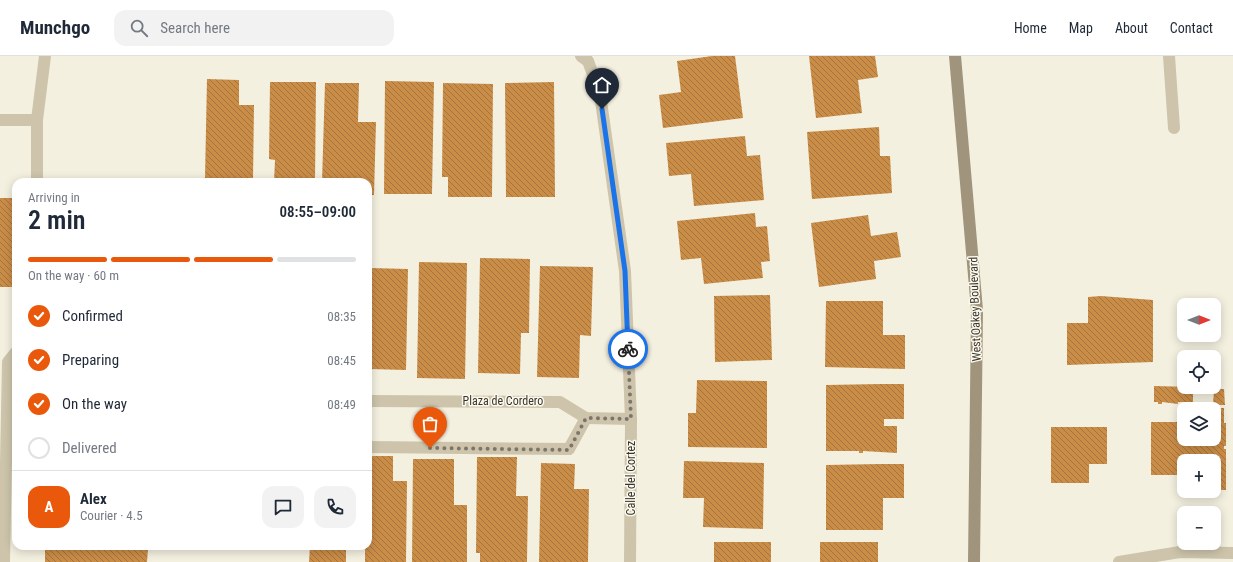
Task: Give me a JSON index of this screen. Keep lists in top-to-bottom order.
{
  "streets": {
    "main road": ["West Oakey Boulevard"],
    "street": ["Plaza de Cordero", "Calle del Cortez"]
  },
  "north": "right",
  "page": {
    "header": "Munchgo",
    "search": "Search here",
    "nav": [
      "Home",
      "Map",
      "About",
      "Contact"
    ],
    "heading": ["2 min", "Arriving in", "08:55–09:00"],
    "panel": ["Alex", "Courier · 4.5"],
    "bar": "On the way · 60 m",
    "list": [
      ["Confirmed", "08:35"],
      ["Preparing", "08:45"],
      ["On the way", "08:49"],
      "Delivered"
    ],
    "map_buttons": ["+", "−"],
    "round": "A"
  }
}
